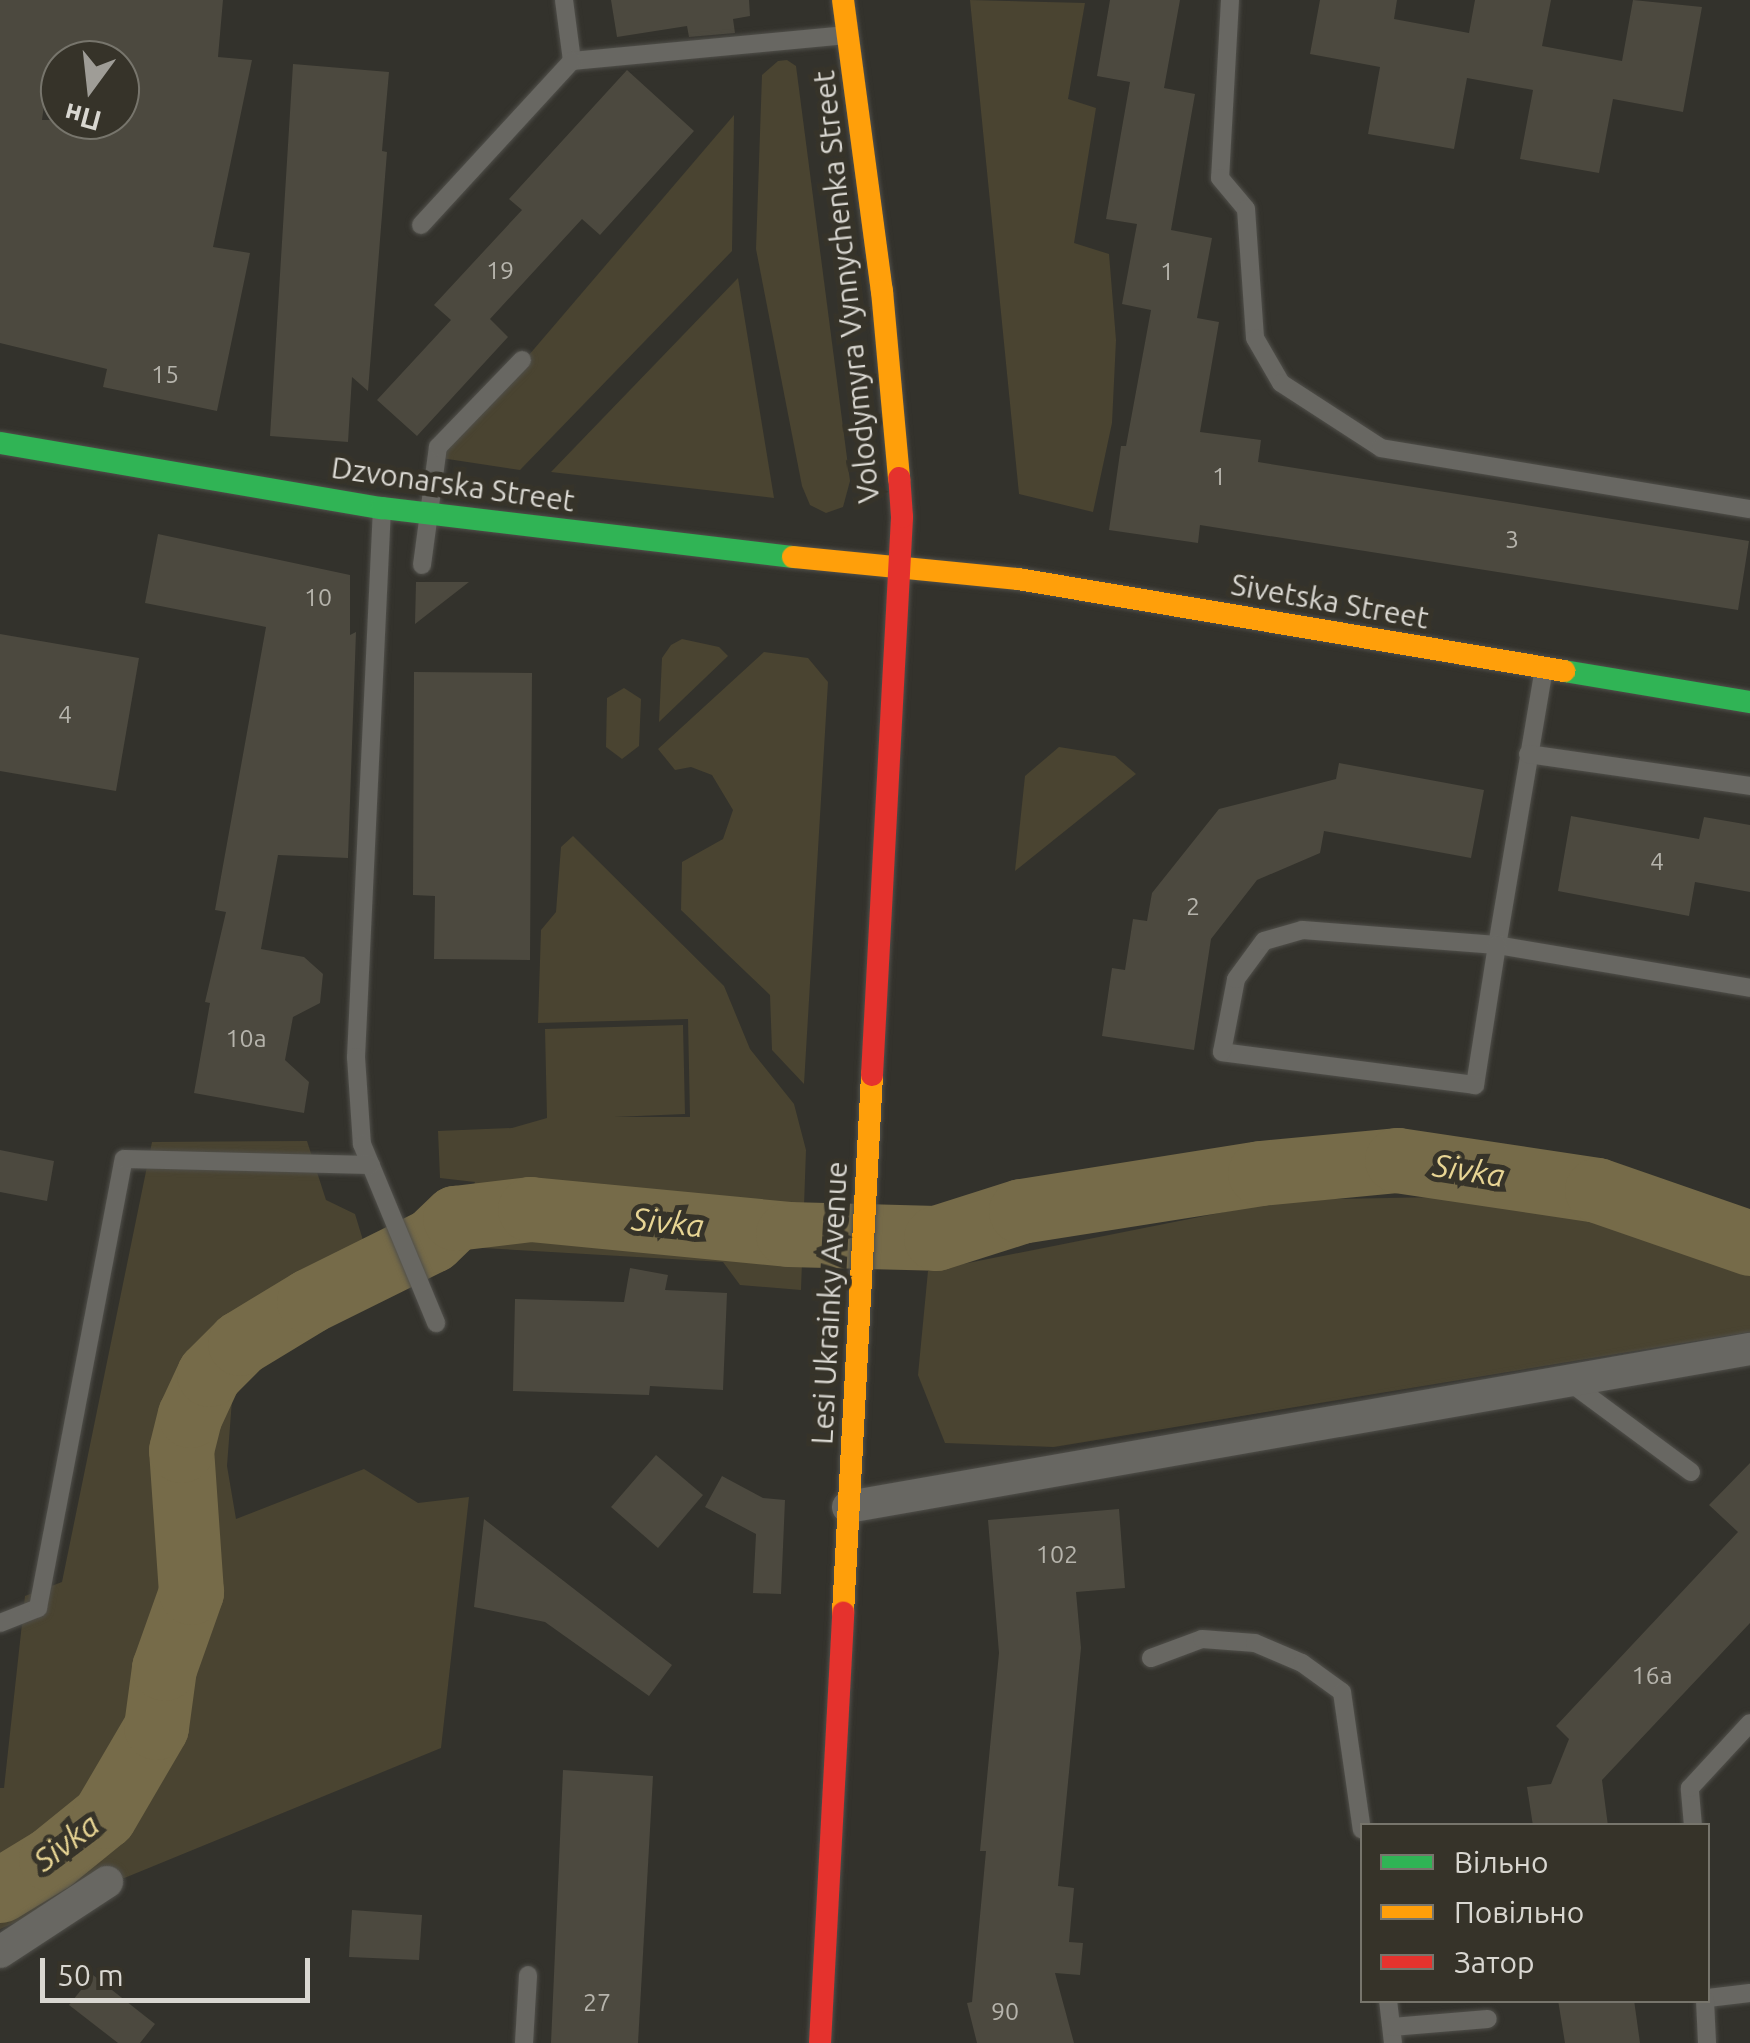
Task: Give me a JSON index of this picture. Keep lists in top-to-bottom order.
{
  "streets": {
    "main road": [
      "Volodymyra Vynnychenka Street",
      "Dzvonarska Street",
      "Sivetska Street",
      "Lesi Ukrainky Avenue"
    ]
  },
  "crossings": [
    ["Volodymyra Vynnychenka Street", "Dzvonarska Street"],
    ["Volodymyra Vynnychenka Street", "Sivetska Street"],
    ["Volodymyra Vynnychenka Street", "Lesi Ukrainky Avenue"],
    ["Dzvonarska Street", "Sivetska Street"],
    ["Dzvonarska Street", "Lesi Ukrainky Avenue"],
    ["Sivetska Street", "Lesi Ukrainky Avenue"]
  ],
  "water": ["Sivka"],
  "house_numbers": [
    "19",
    "1",
    "15",
    "1",
    "3",
    "10",
    "4",
    "4",
    "2",
    "10а",
    "102",
    "16а",
    "27",
    "90"
  ],
  "legend": ["Вільно", "Повільно", "Затор"],
  "scale_bar": "50 m",
  "north": "bottom"
}
